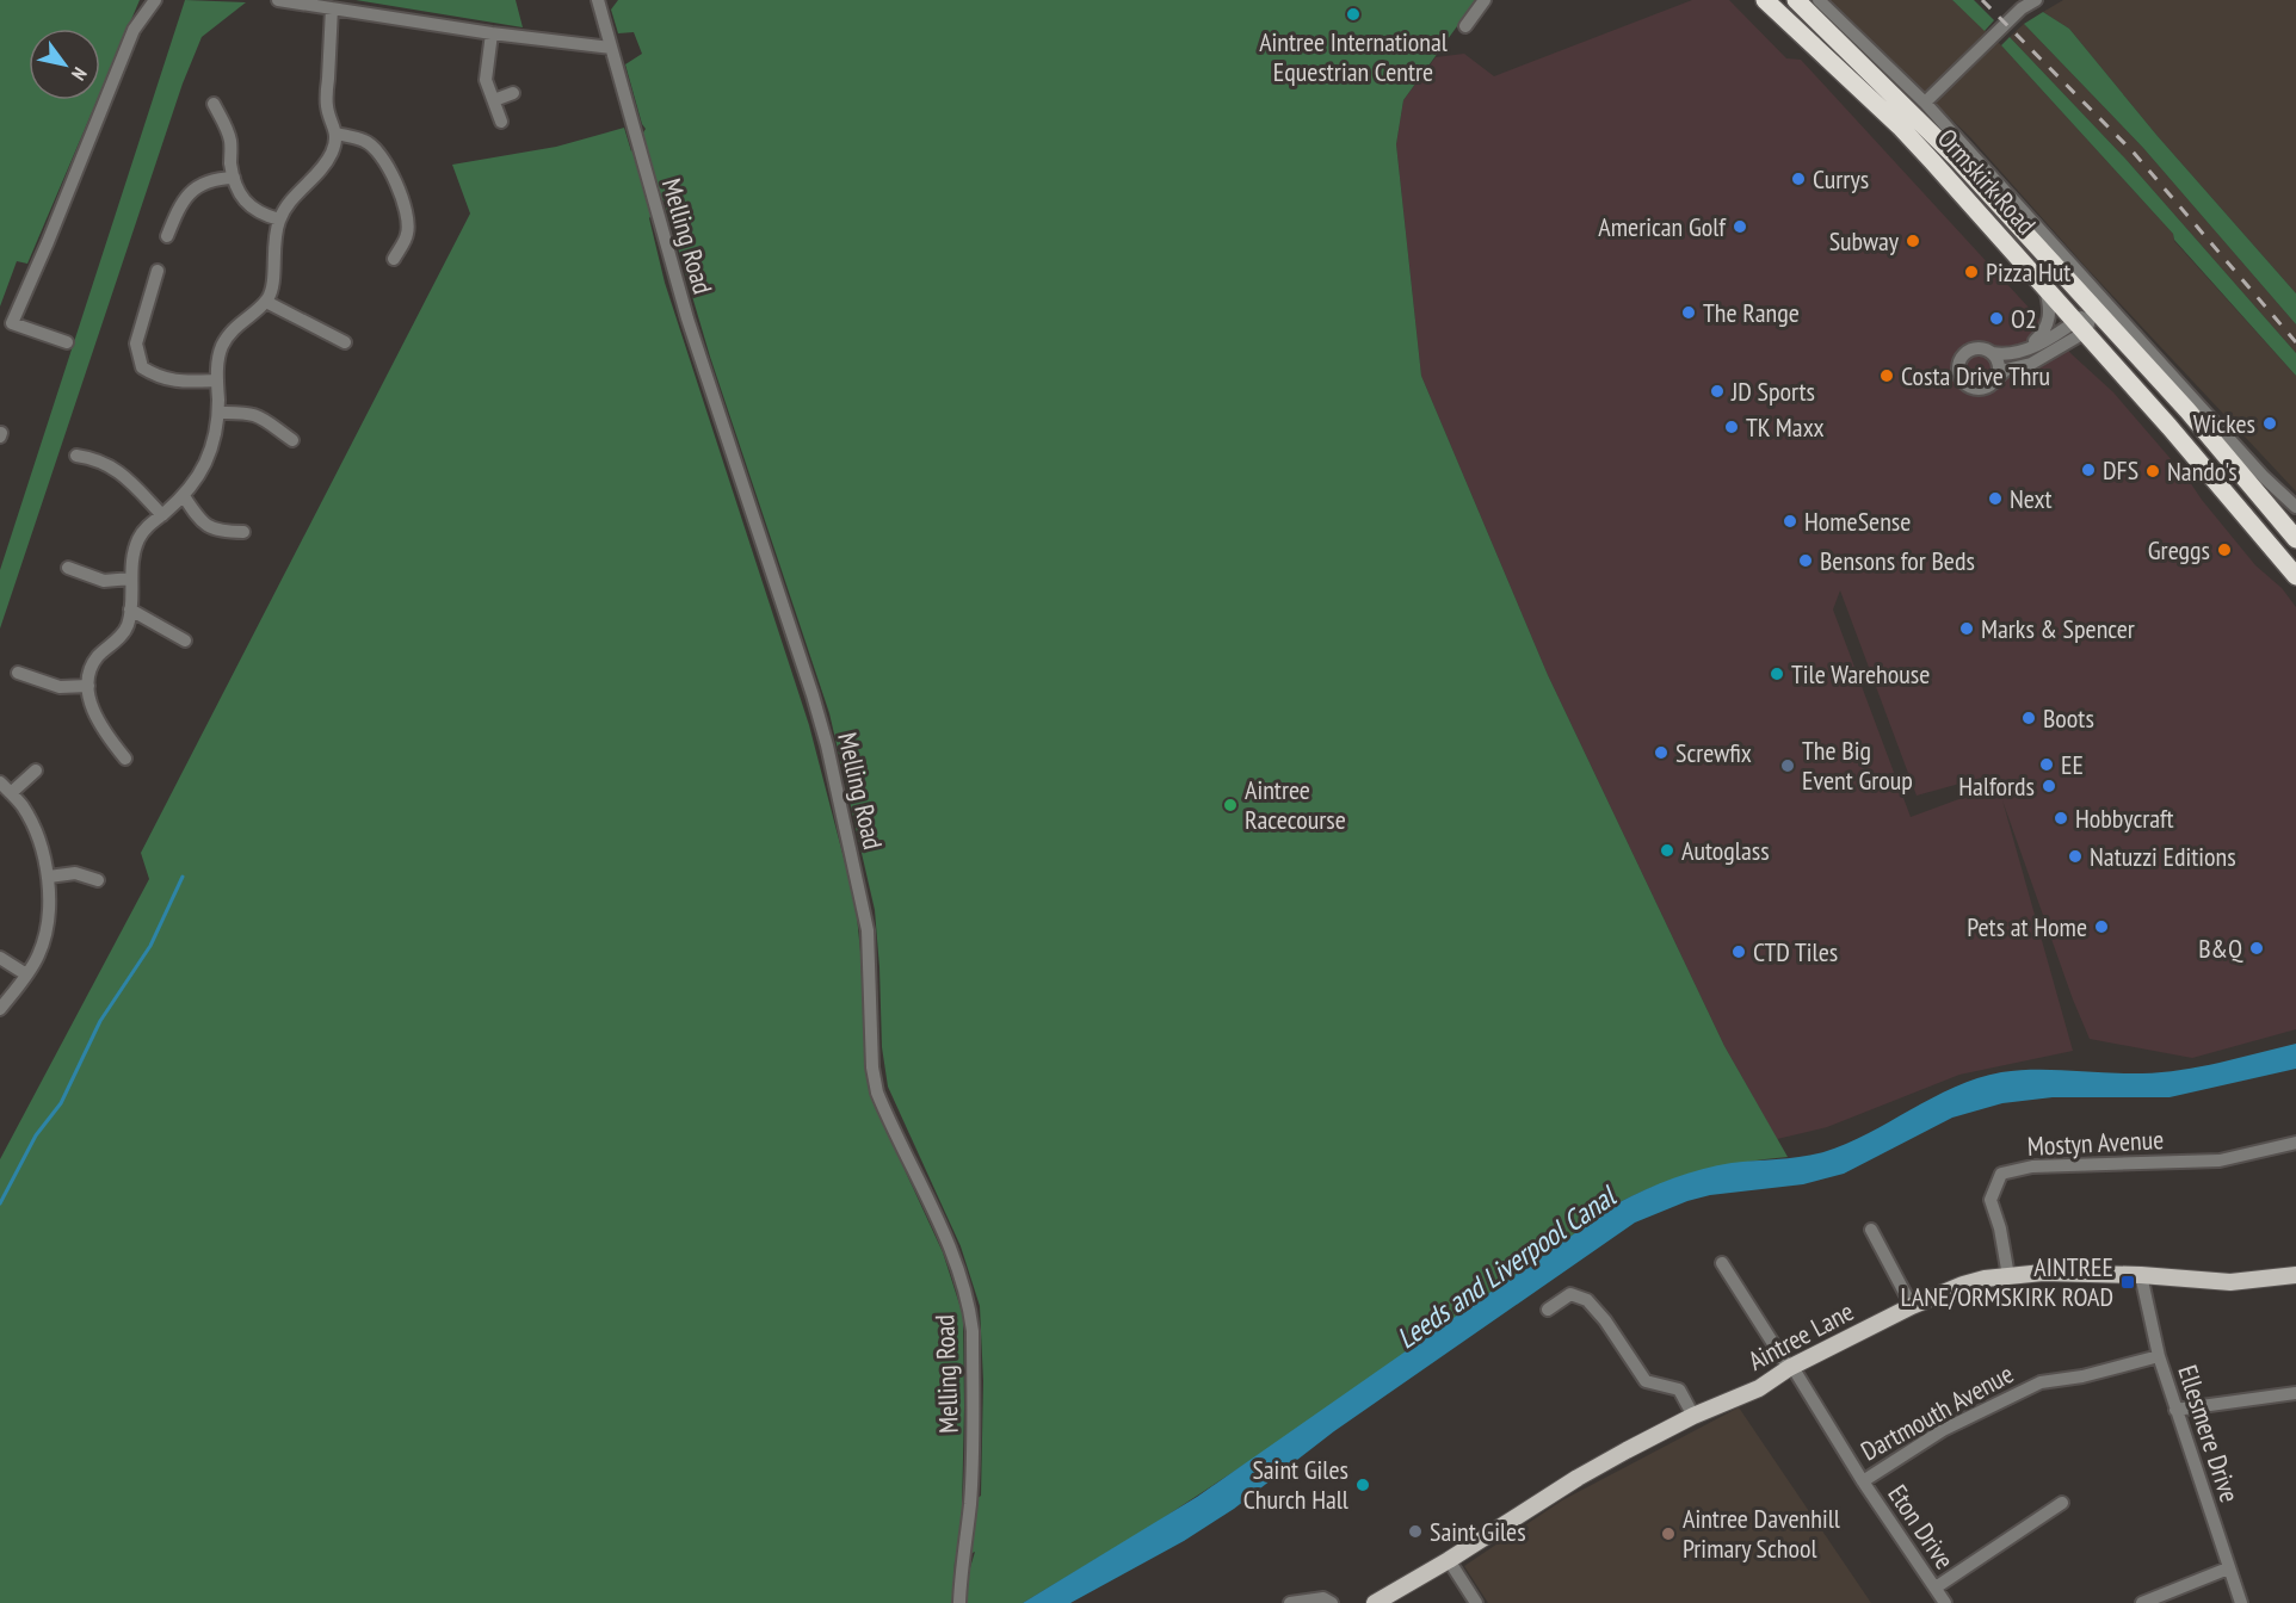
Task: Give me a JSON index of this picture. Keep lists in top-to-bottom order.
{
  "streets": {
    "highway": ["Ormskirk Road"],
    "main road": ["Aintree Lane"],
    "street": [
      "Melling Road",
      "Mostyn Avenue",
      "Dartmouth Avenue",
      "Ellesmere Drive",
      "Eton Drive"
    ]
  },
  "crossings": [
    ["Mostyn Avenue", "Aintree Lane"],
    ["Aintree Lane", "Ellesmere Drive"],
    ["Aintree Lane", "Eton Drive"],
    ["Dartmouth Avenue", "Ellesmere Drive"],
    ["Dartmouth Avenue", "Eton Drive"]
  ],
  "water": ["Leeds and Liverpool Canal"],
  "places": {
    "other": [
      "Aintree International Equestrian Centre",
      "Currys",
      "American Golf",
      "Subway",
      "Pizza Hut",
      "The Range",
      "O2",
      "Costa Drive Thru",
      "JD Sports",
      "Wickes",
      "TK Maxx",
      "DFS",
      "Nando's",
      "Next",
      "HomeSense",
      "Greggs",
      "Bensons for Beds",
      "Marks & Spencer",
      "Tile Warehouse",
      "Boots",
      "Screwfix",
      "EE",
      "The Big Event Group",
      "Halfords",
      "Aintree Racecourse",
      "Hobbycraft",
      "Autoglass",
      "Natuzzi Editions",
      "Pets at Home",
      "B&Q",
      "CTD Tiles",
      "Saint Giles Church Hall",
      "Saint Giles",
      "Aintree Davenhill Primary School"
    ],
    "transit": ["AINTREE LANE/ORMSKIRK ROAD"]
  },
  "north": "bottom right"
}
